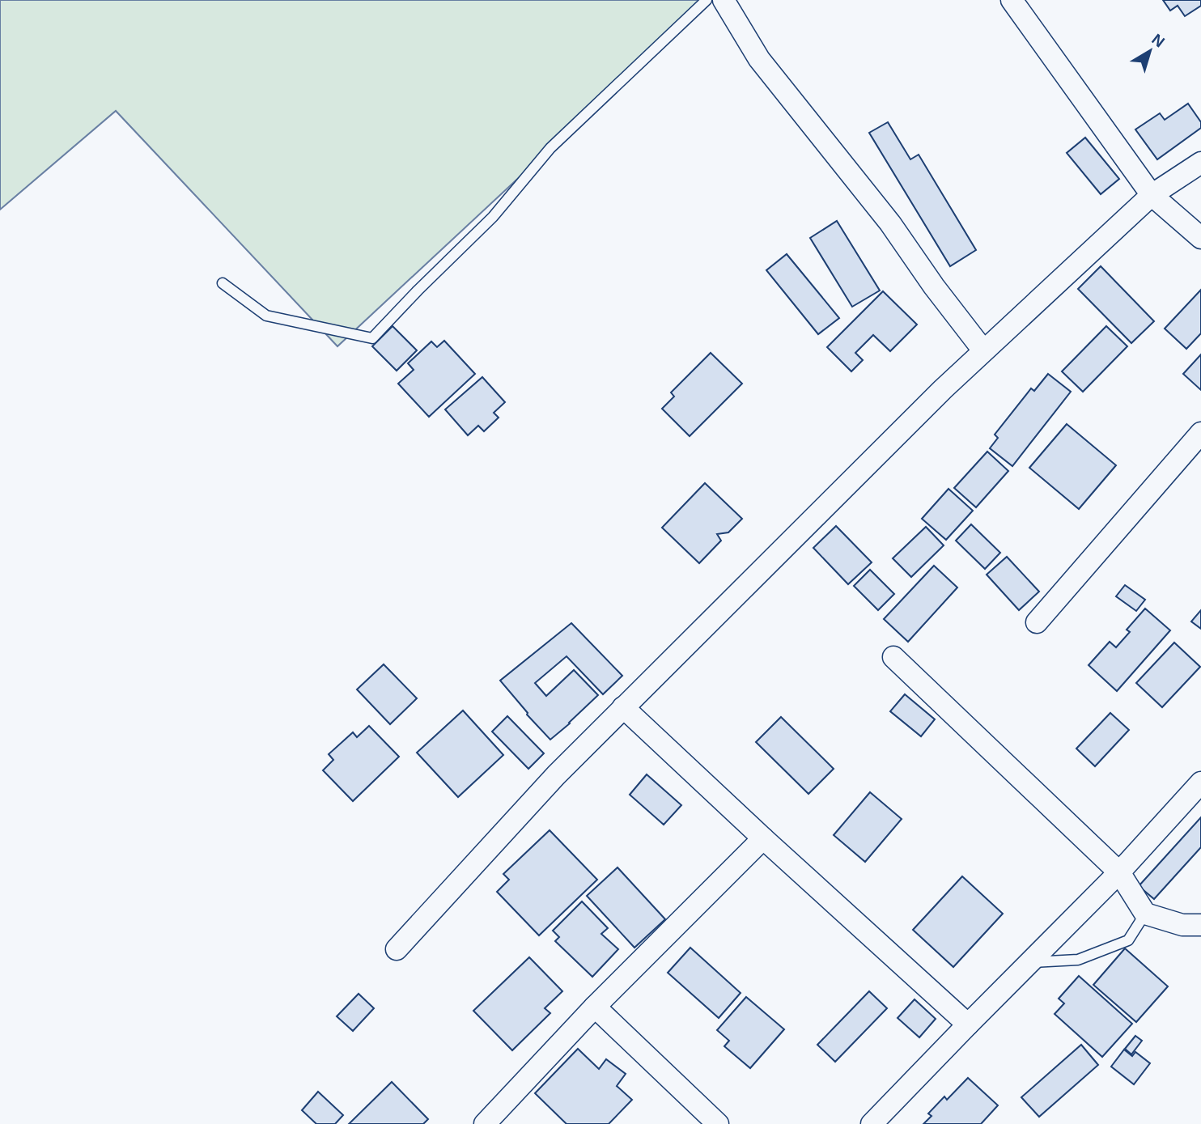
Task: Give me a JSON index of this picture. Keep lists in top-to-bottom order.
{
  "north": "top right"
}
